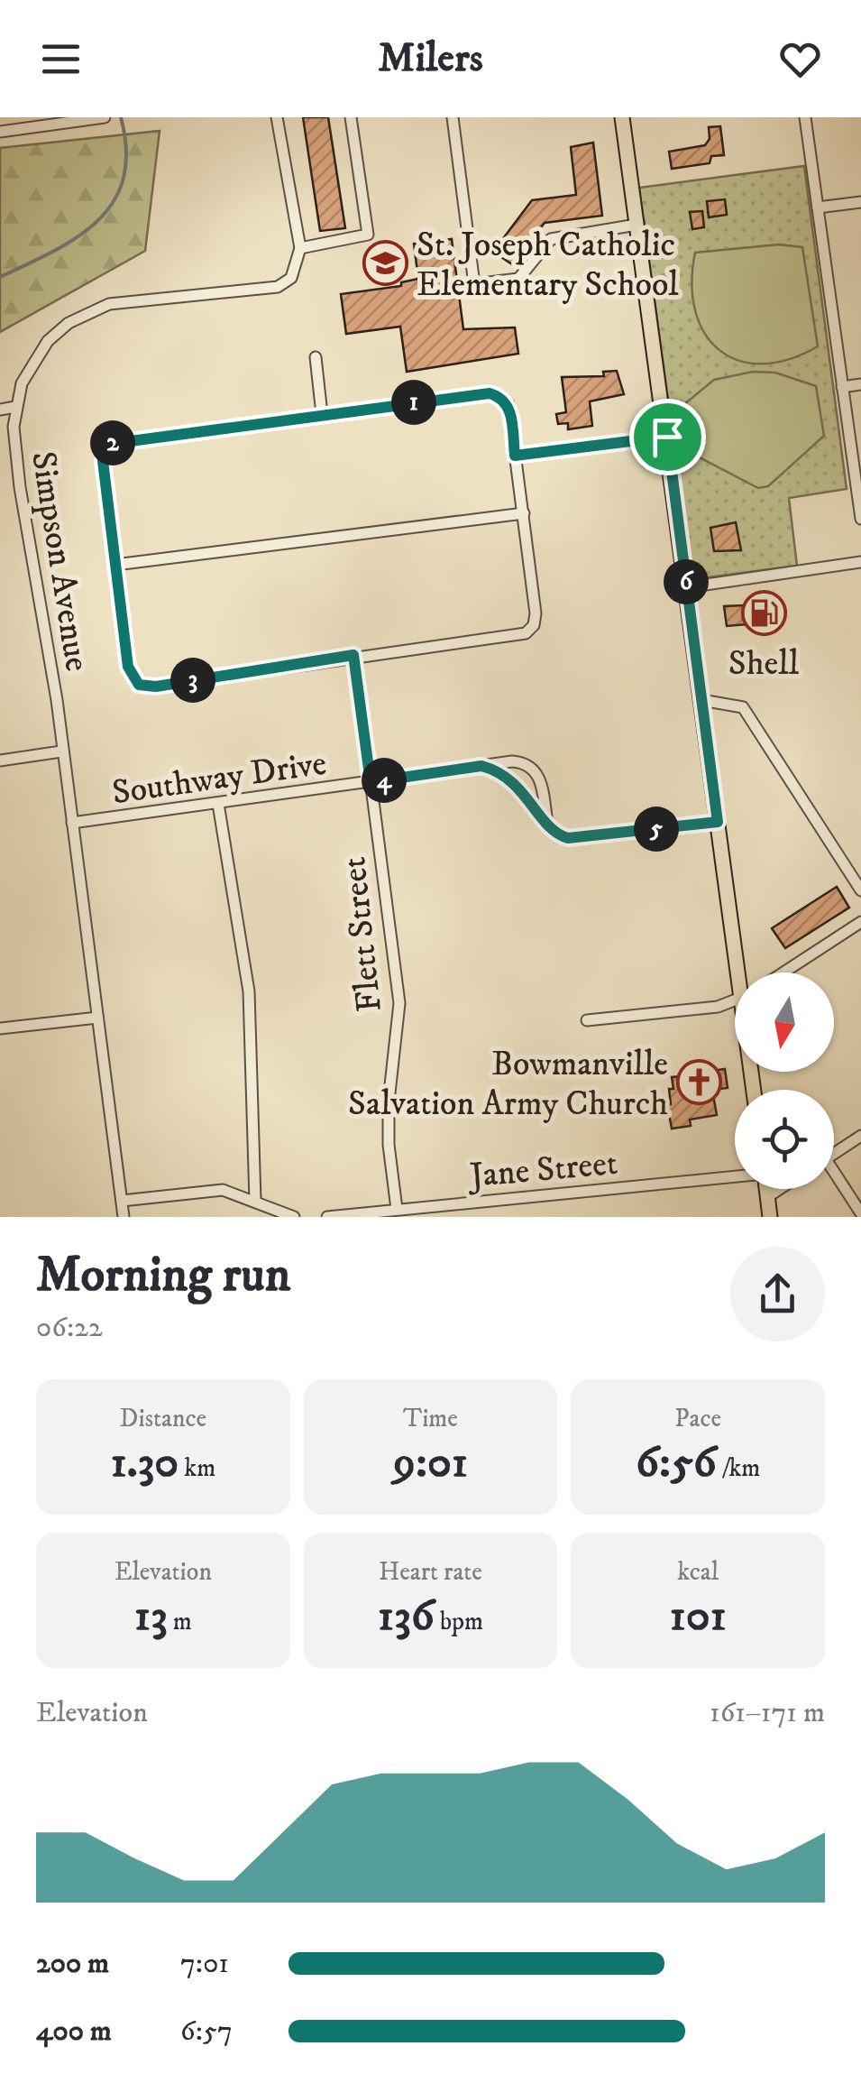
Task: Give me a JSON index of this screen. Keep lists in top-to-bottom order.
{
  "streets": {
    "street": [
      "Simpson Avenue",
      "Southway Drive",
      "Flett Street",
      "Jane Street"
    ]
  },
  "crossings": [
    ["Simpson Avenue", "Southway Drive"],
    ["Southway Drive", "Flett Street"],
    ["Flett Street", "Jane Street"]
  ],
  "places": {
    "school or university": ["St. Joseph Catholic Elementary School"],
    "fuel station": ["Shell"],
    "church": ["Bowmanville Salvation Army Church"]
  },
  "north": "bottom",
  "page": {
    "header": "Milers",
    "pins": [
      "1",
      "2",
      "6",
      "3",
      "4",
      "5"
    ],
    "heading": ["Morning run", "06:22"],
    "stats": [
      ["Distance", "1.30 km"],
      ["Time", "9:01"],
      ["Pace", "6:56 /km"],
      ["Elevation", "13 m"],
      ["Heart rate", "136 bpm"],
      ["kcal", "101"]
    ],
    "chart": ["Elevation", "161–171 m"],
    "list": [
      {
        "name": "200 m",
        "note": "7:01"
      },
      {
        "name": "400 m",
        "note": "6:57"
      }
    ]
  }
}
